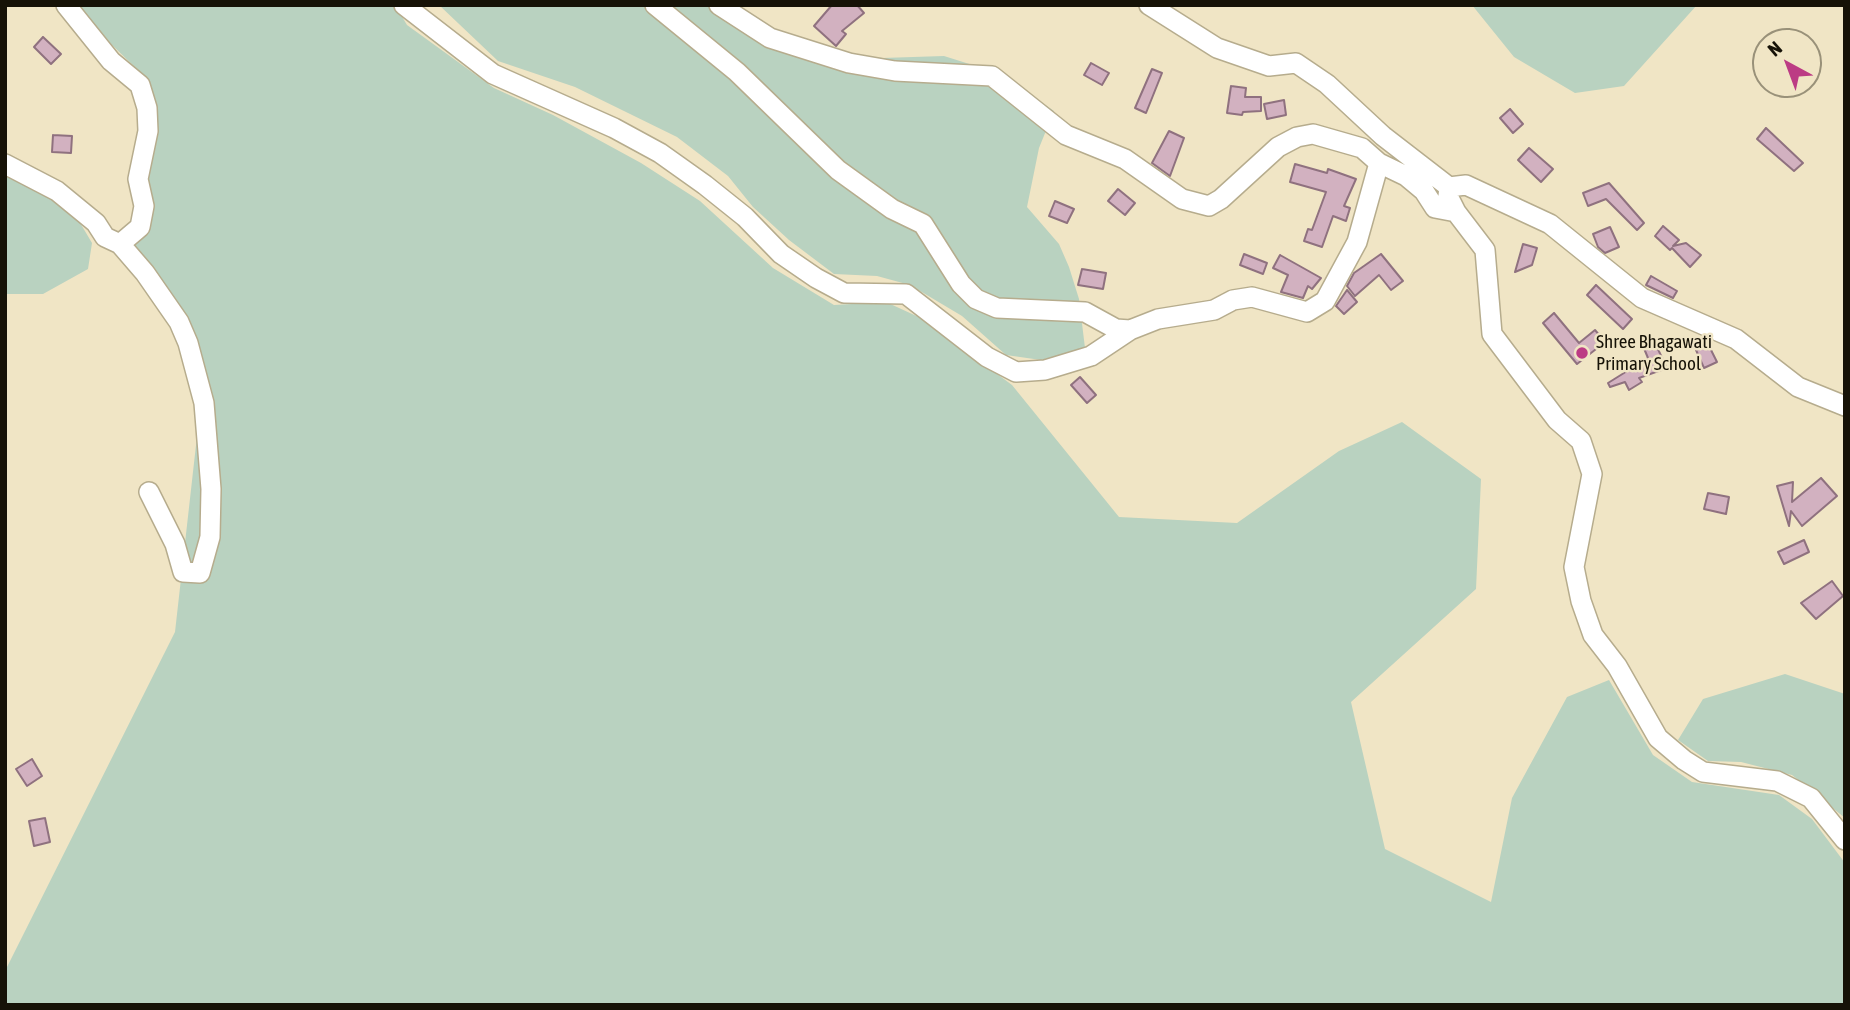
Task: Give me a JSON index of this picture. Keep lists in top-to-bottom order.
{
  "places": ["Shree Bhagawati Primary School"],
  "north": "top left"
}
